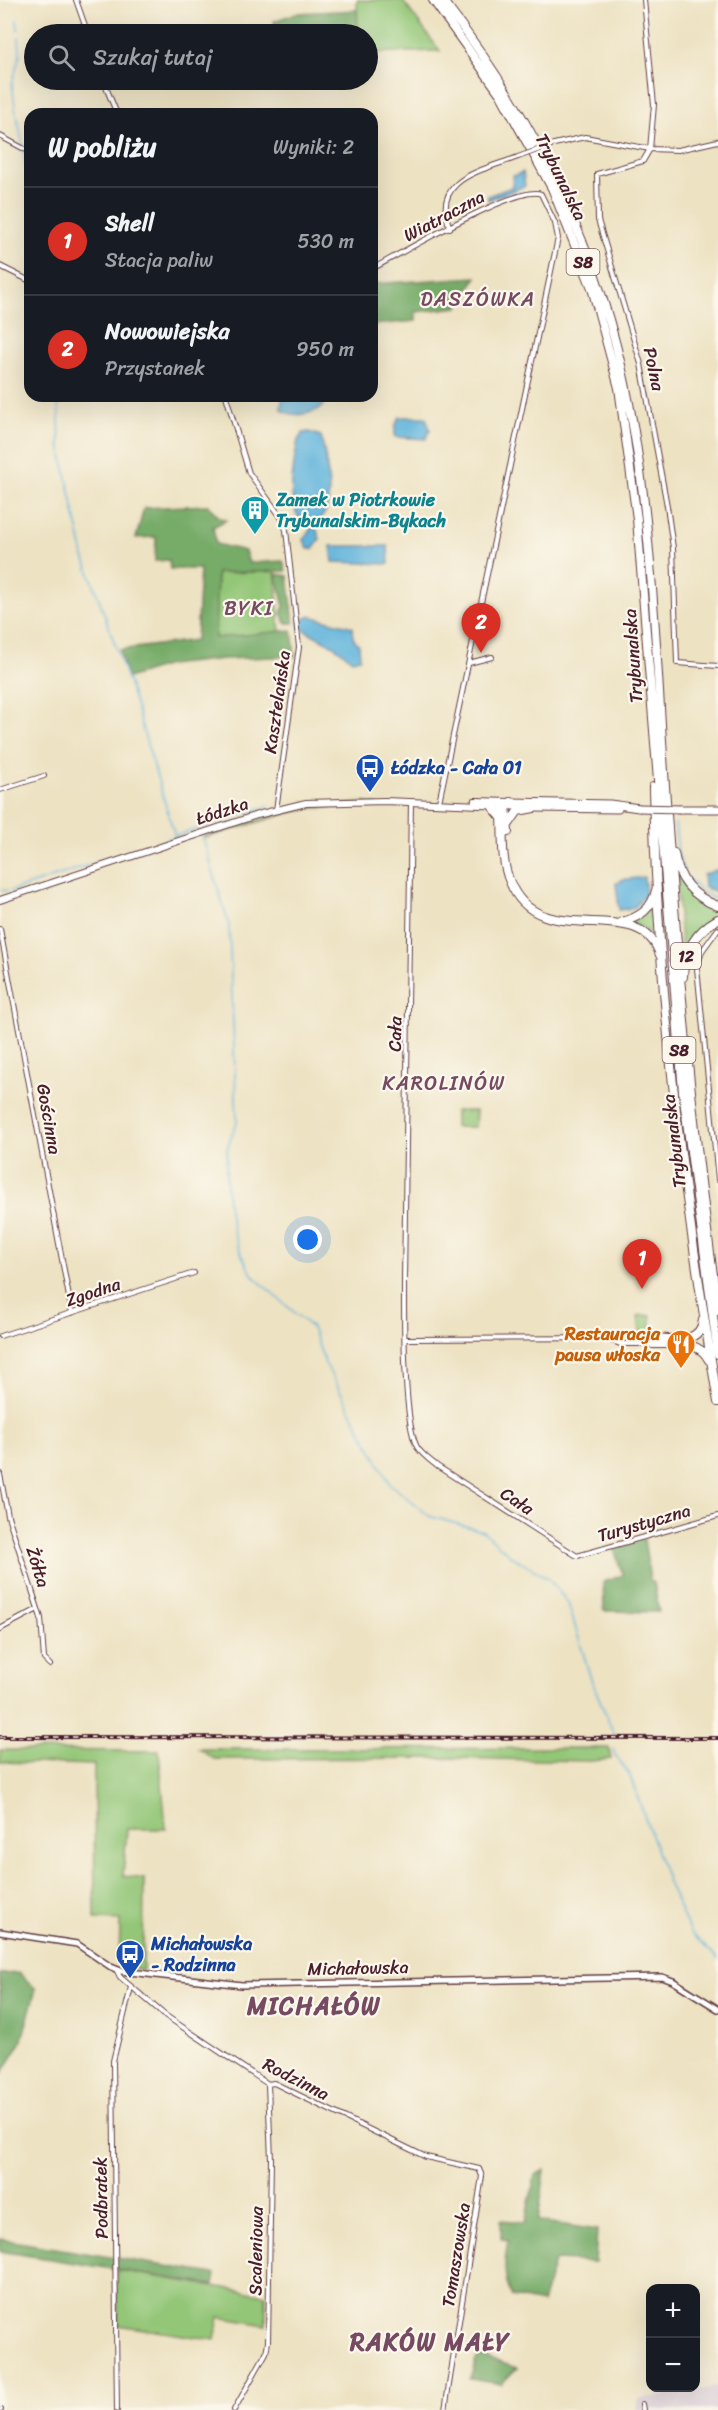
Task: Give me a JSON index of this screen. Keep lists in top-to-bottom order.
{
  "streets": {
    "highway": ["Trybunalska", "S8", "12"],
    "main road": ["Łódzka"],
    "street": [
      "Wiatraczna",
      "Polna",
      "Kasztelańska",
      "Cała",
      "Gościnna",
      "Zgodna",
      "Turystyczna",
      "Żółta",
      "Michałowska",
      "Rodzinna",
      "Podbratek",
      "Scaleniowa",
      "Tomaszowska"
    ]
  },
  "crossings": [
    ["Trybunalska", "12"],
    ["Kasztelańska", "Łódzka"],
    ["Łódzka", "12"],
    ["Łódzka", "Cała"],
    ["Cała", "Turystyczna"],
    ["Gościnna", "Zgodna"],
    ["Michałowska", "Rodzinna"],
    ["Rodzinna", "Podbratek"],
    ["Rodzinna", "Scaleniowa"],
    ["Rodzinna", "Tomaszowska"]
  ],
  "districts": [
    "DASZÓWKA",
    "BYKI",
    "KAROLINÓW",
    "MICHAŁÓW",
    "RAKÓW MAŁY"
  ],
  "places": {
    "building": ["Zamek w Piotrkowie Trybunalskim-Bykach"],
    "bus stop": ["Łódzka - Cała 01", "Michałowska - Rodzinna"],
    "restaurant": ["Restauracja pausa włoska"]
  },
  "page": {
    "search": "Szukaj tutaj",
    "heading": ["W pobliżu", "Wyniki: 2"],
    "list": [
      {
        "mark": "1",
        "name": "Shell",
        "note": "Stacja paliw",
        "value": "530 m"
      },
      {
        "mark": "2",
        "name": "Nowowiejska",
        "note": "Przystanek",
        "value": "950 m"
      }
    ],
    "pins": ["2", "1"],
    "map_buttons": ["+", "−"]
  }
}
